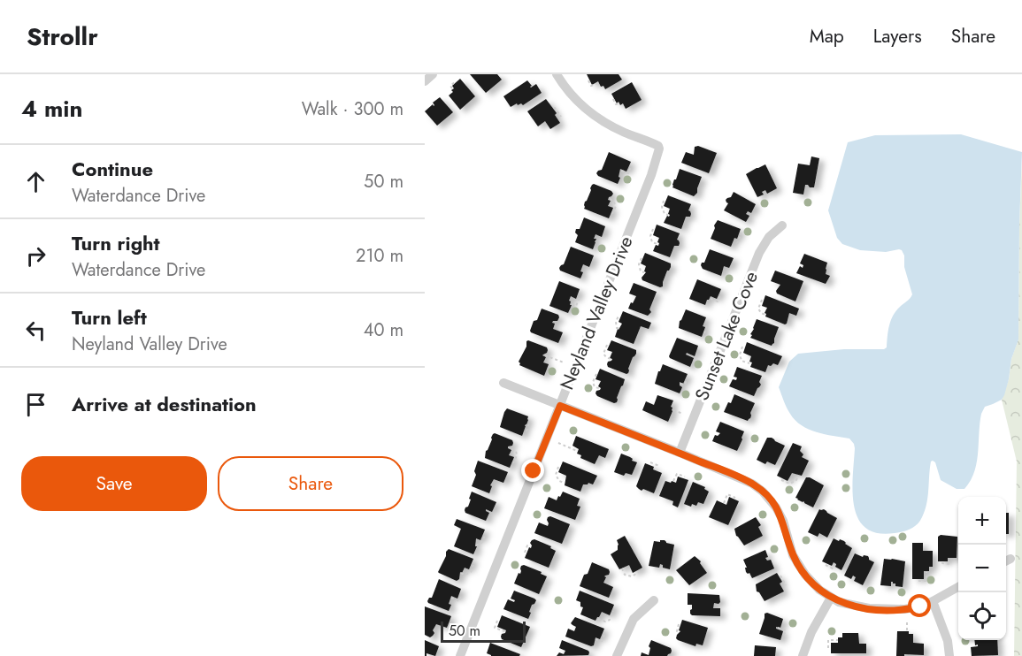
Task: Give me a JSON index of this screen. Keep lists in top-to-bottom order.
{
  "streets": {
    "street": ["Neyland Valley Drive", "Sunset Lake Cove"]
  },
  "scale_bar": "50 m",
  "page": {
    "header": "Strollr",
    "nav": ["Map", "Layers", "Share"],
    "heading": ["4 min", "Walk · 300 m"],
    "list": [
      ["Continue", "Waterdance Drive", "50 m"],
      ["Turn right", "Waterdance Drive", "210 m"],
      ["Turn left", "Neyland Valley Drive", "40 m"],
      "Arrive at destination"
    ],
    "buttons": ["Save", "Share"],
    "map_buttons": ["+", "−"],
    "scale": "50 m"
  }
}
